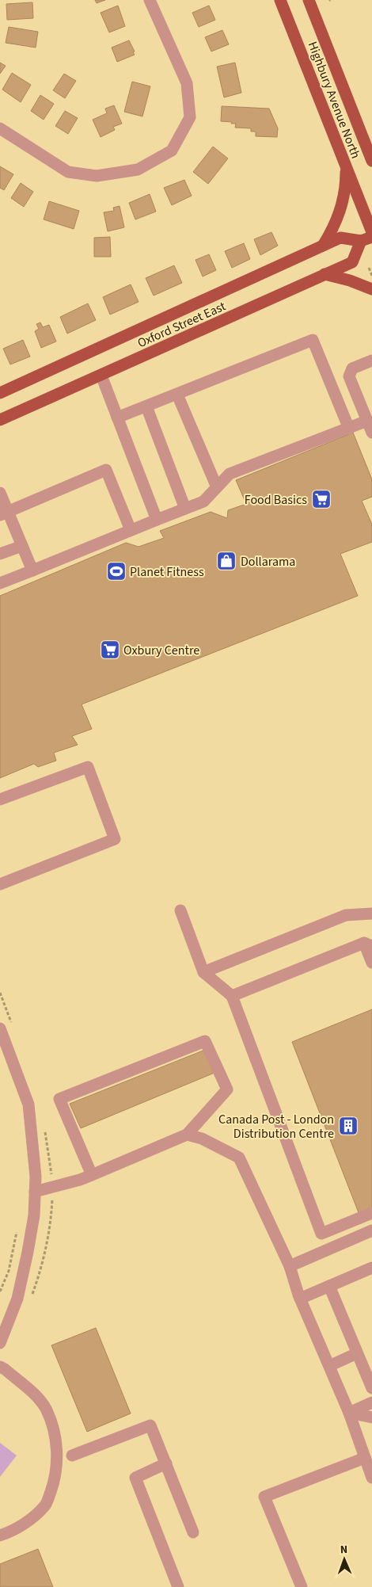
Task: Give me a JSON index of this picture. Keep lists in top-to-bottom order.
{
  "streets": {
    "main road": ["Highbury Avenue North", "Oxford Street East"]
  },
  "places": {
    "supermarket": ["Food Basics", "Oxbury Centre"],
    "shop": ["Dollarama"],
    "sports": ["Planet Fitness"],
    "building": ["Canada Post - London Distribution Centre"]
  },
  "north": "top"
}
